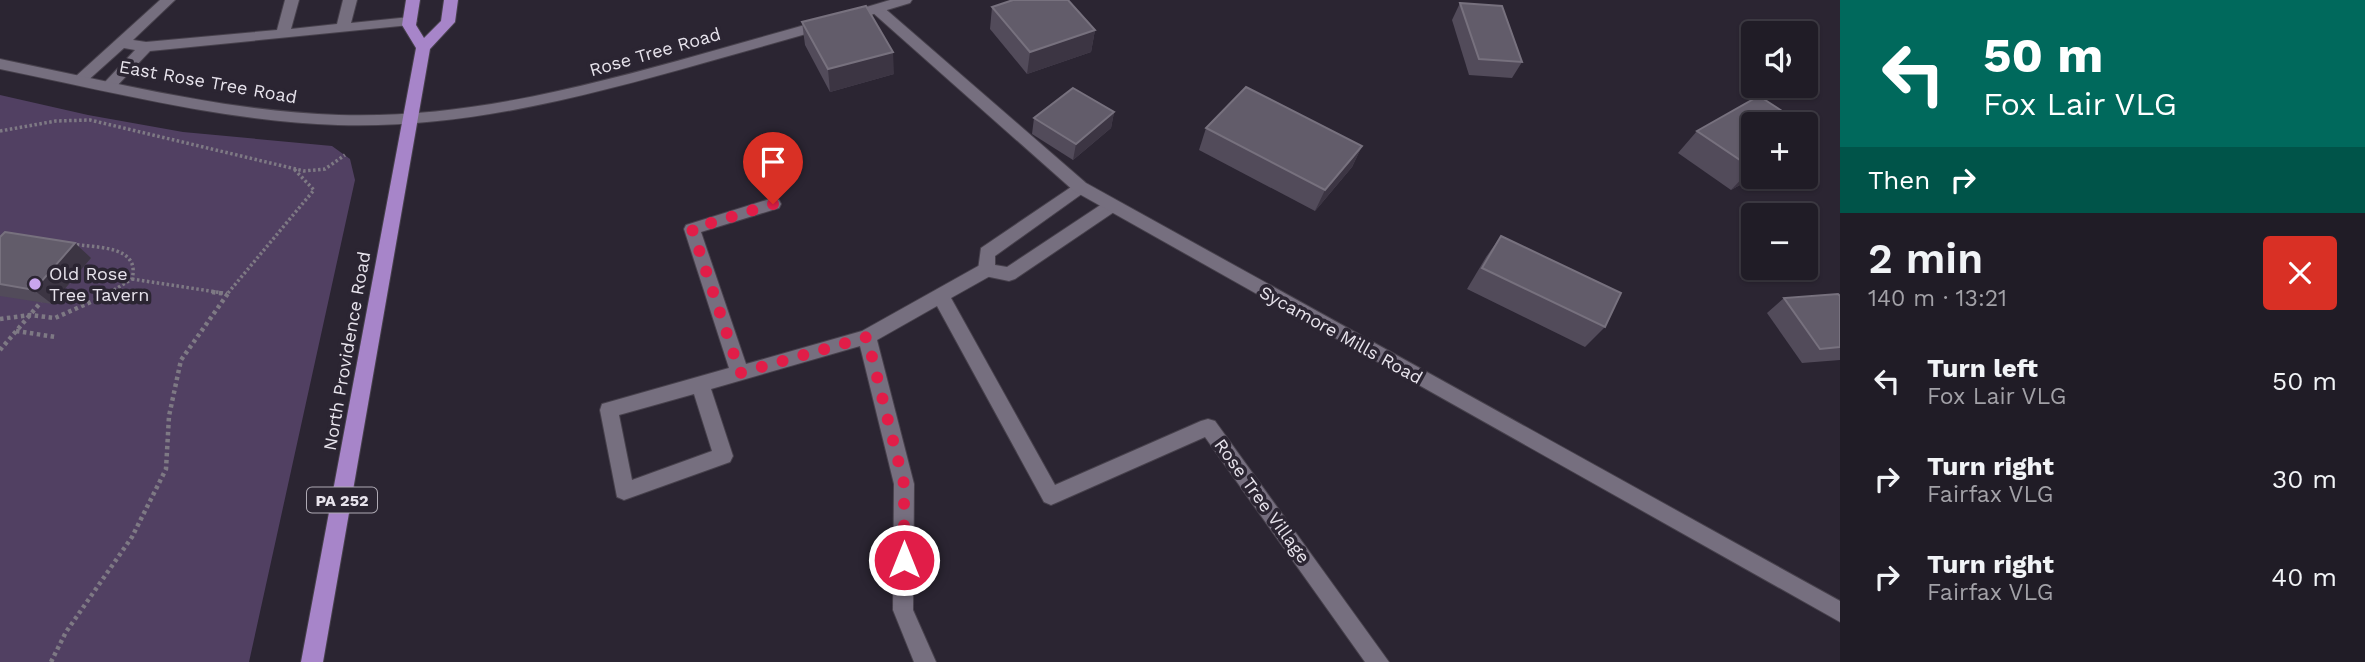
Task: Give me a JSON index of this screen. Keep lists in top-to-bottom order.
{
  "streets": {
    "main road": ["North Providence Road", "PA 252"],
    "street": [
      "Rose Tree Road",
      "East Rose Tree Road",
      "Sycamore Mills Road",
      "Rose Tree Village"
    ]
  },
  "crossings": [
    ["Rose Tree Road", "East Rose Tree Road"],
    ["Rose Tree Road", "Sycamore Mills Road"],
    ["Rose Tree Road", "North Providence Road"],
    ["East Rose Tree Road", "North Providence Road"]
  ],
  "places": ["Old Rose Tree Tavern"],
  "page": {
    "turn": ["50 m", "Fox Lair VLG"],
    "map_buttons": ["+", "−"],
    "then": "Then",
    "heading": ["2 min", "140 m · 13:21"],
    "list": [
      {
        "name": "Turn left",
        "note": "Fox Lair VLG",
        "value": "50 m"
      },
      {
        "name": "Turn right",
        "note": "Fairfax VLG",
        "value": "30 m"
      },
      {
        "name": "Turn right",
        "note": "Fairfax VLG",
        "value": "40 m"
      }
    ]
  }
}
